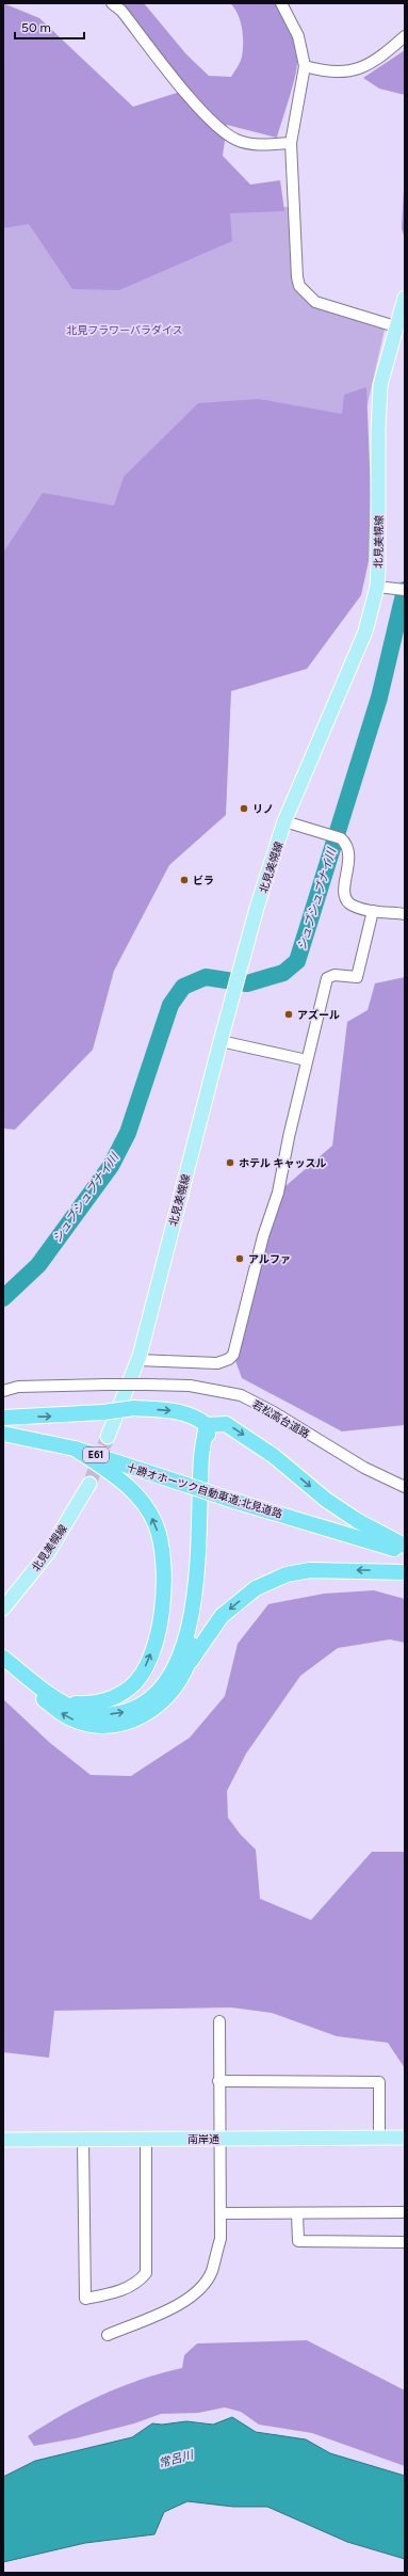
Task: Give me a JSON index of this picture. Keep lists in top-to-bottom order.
{
  "streets": {
    "highway": ["E61", "十勝オホーツク自動車道;北見道路"],
    "main road": ["北見美幌線", "南岸通"],
    "street": ["若松高台道路"]
  },
  "water": ["シュブシュブナイ川", "常呂川"],
  "parks": ["北見フラワーパラダイス"],
  "places": [
    "リノ",
    "ビラ",
    "アズール",
    "ホテル キャッスル",
    "アルファ"
  ],
  "scale_bar": "50 m"
}
